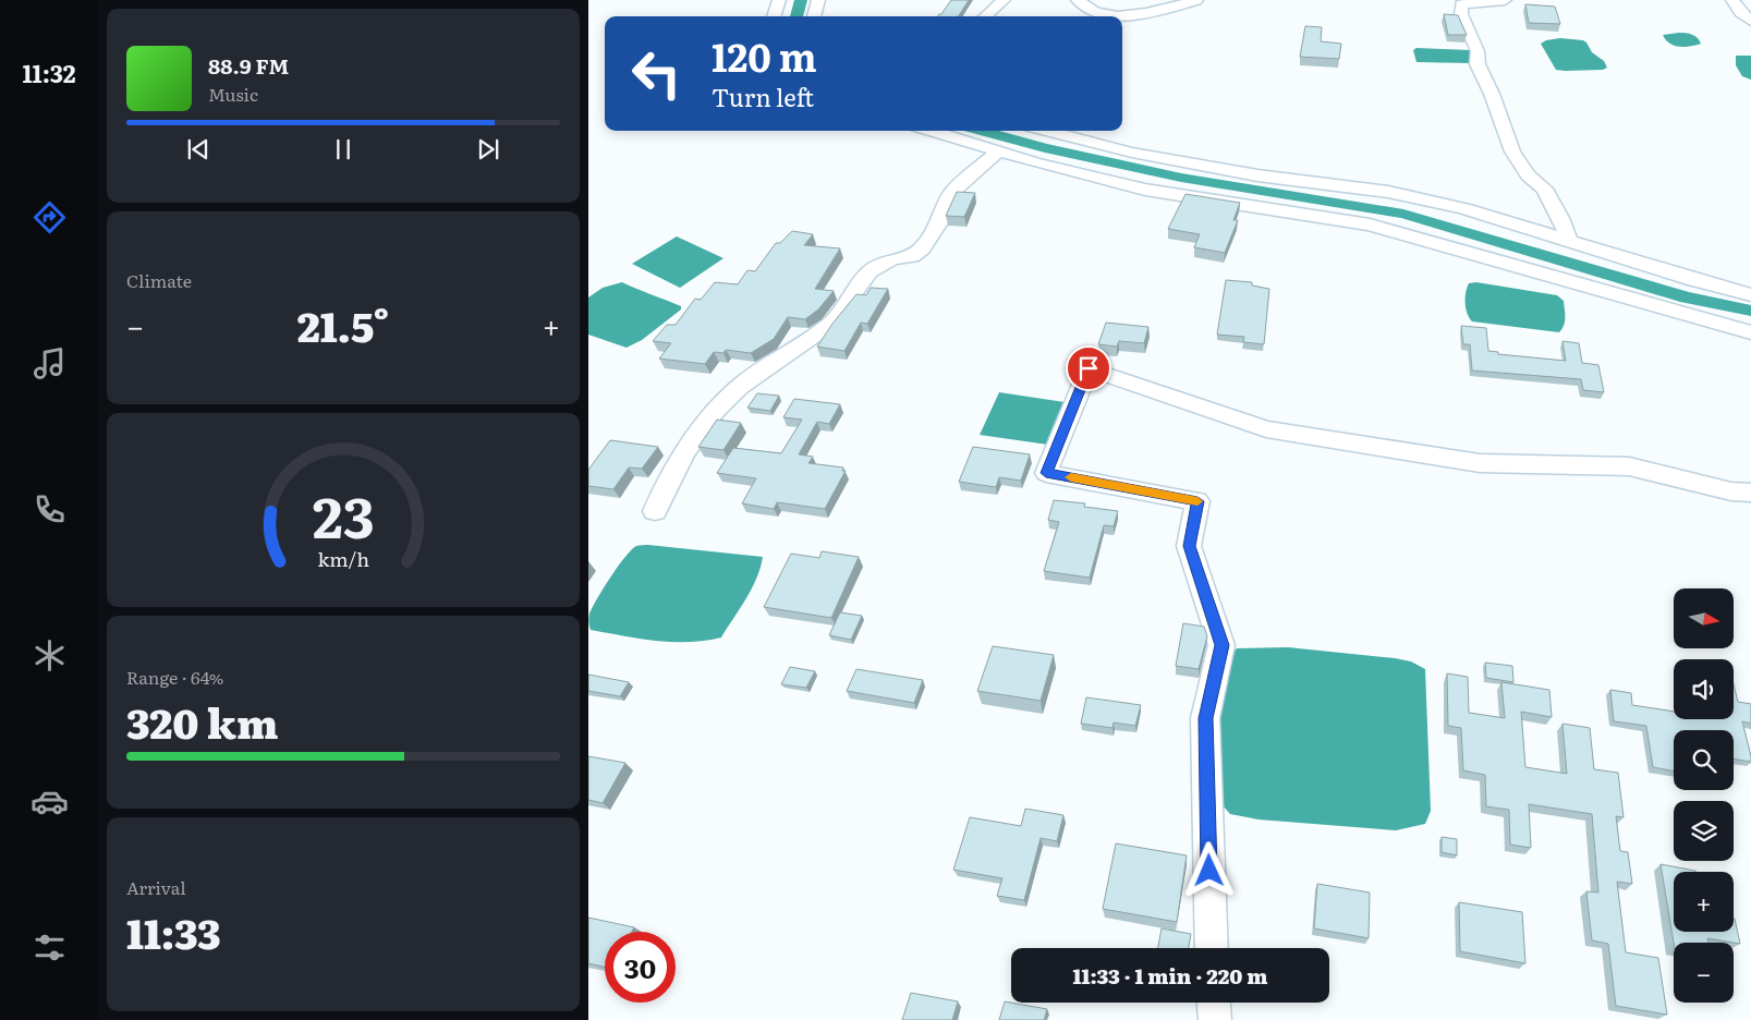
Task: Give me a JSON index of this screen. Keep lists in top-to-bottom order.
{
  "north": "right",
  "page": {
    "tabs": "11:32",
    "turn": ["120 m", "Turn left"],
    "song": ["88.9 FM", "Music"],
    "tile": [
      "Climate",
      ["Range · 64%", "320 km"],
      ["Arrival", "11:33"]
    ],
    "heat": ["−", "21.5°", "+"],
    "map_buttons": ["+", "−"],
    "limit": "30",
    "trip": "11:33 · 1 min · 220 m",
    "gauge": ["23", "km/h"]
  }
}
